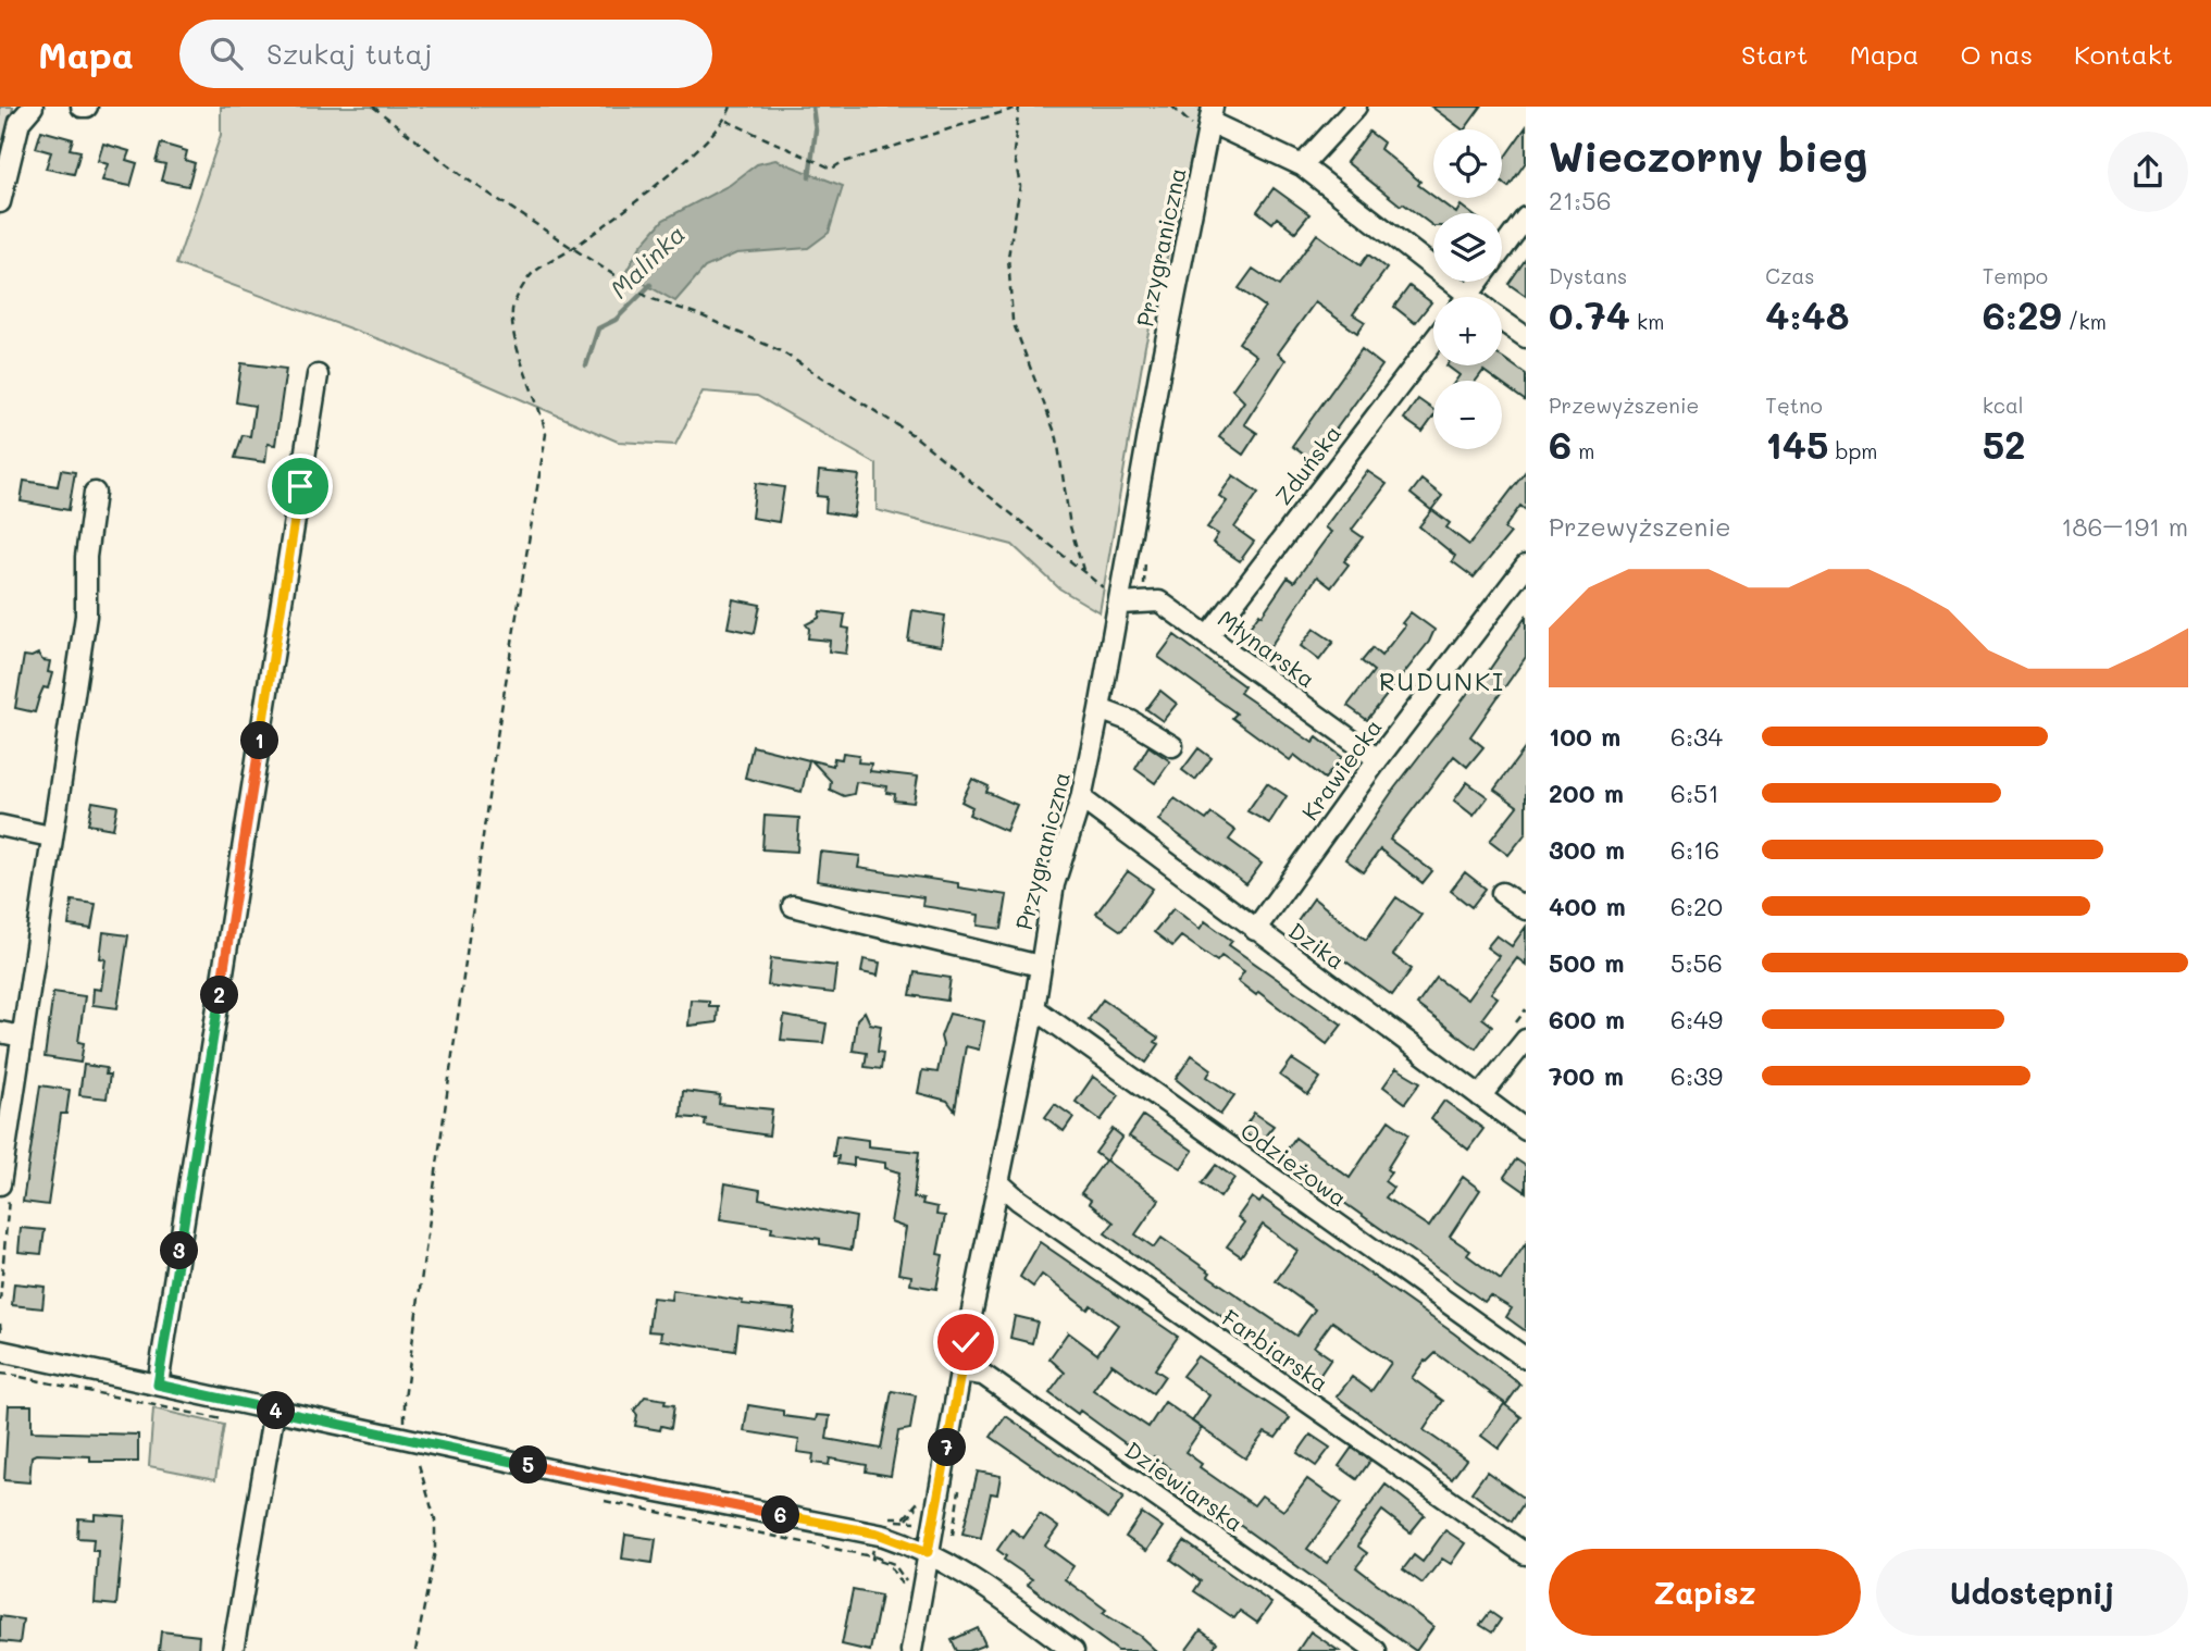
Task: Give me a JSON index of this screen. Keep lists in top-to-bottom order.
{
  "streets": {
    "street": [
      "Przygraniczna",
      "Zduńska",
      "Młynarska",
      "Krawiecka",
      "Dzika",
      "Odzieżowa",
      "Farbiarska",
      "Dziewiarska"
    ]
  },
  "crossings": [
    ["Przygraniczna", "Młynarska"],
    ["Przygraniczna", "Dzika"],
    ["Przygraniczna", "Odzieżowa"],
    ["Przygraniczna", "Farbiarska"],
    ["Przygraniczna", "Dziewiarska"],
    ["Zduńska", "Młynarska"],
    ["Młynarska", "Krawiecka"],
    ["Krawiecka", "Dzika"]
  ],
  "districts": ["RUDUNKI"],
  "water": ["Malinka"],
  "page": {
    "header": "Mapa",
    "search": "Szukaj tutaj",
    "nav": [
      "Start",
      "Mapa",
      "O nas",
      "Kontakt"
    ],
    "heading": ["Wieczorny bieg", "21:56"],
    "map_buttons": ["+", "−"],
    "stats": [
      ["Dystans", "0.74 km"],
      ["Czas", "4:48"],
      ["Tempo", "6:29 /km"],
      ["Przewyższenie", "6 m"],
      ["Tętno", "145 bpm"],
      ["kcal", "52"]
    ],
    "chart": ["Przewyższenie", "186–191 m"],
    "list": [
      {
        "name": "100 m",
        "note": "6:34"
      },
      {
        "name": "200 m",
        "note": "6:51"
      },
      {
        "name": "300 m",
        "note": "6:16"
      },
      {
        "name": "400 m",
        "note": "6:20"
      },
      {
        "name": "500 m",
        "note": "5:56"
      },
      {
        "name": "600 m",
        "note": "6:49"
      },
      {
        "name": "700 m",
        "note": "6:39"
      }
    ],
    "pins": [
      "1",
      "2",
      "3",
      "4",
      "7",
      "5",
      "6"
    ],
    "buttons": ["Zapisz", "Udostępnij"]
  }
}
